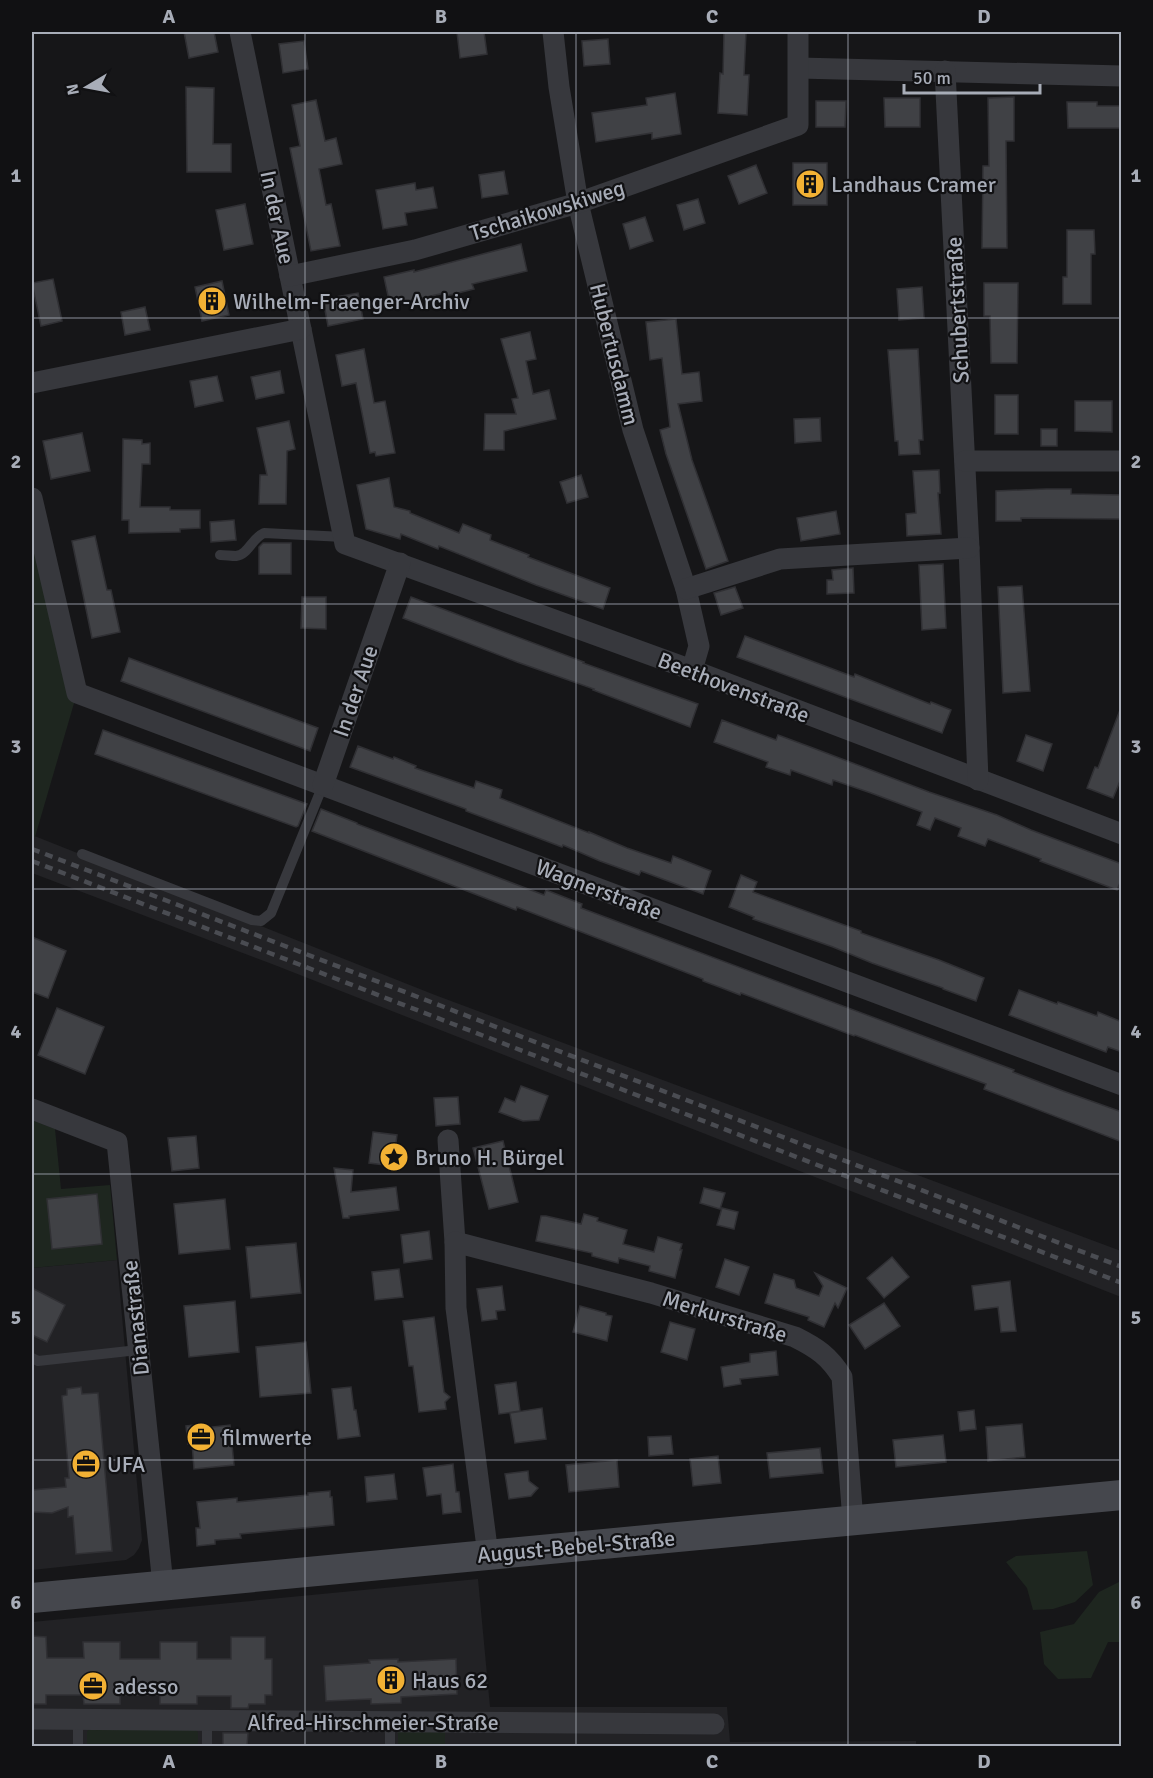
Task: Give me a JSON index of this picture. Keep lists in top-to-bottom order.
{
  "streets": {
    "street": [
      "Tschaikowskiweg",
      "In der Aue",
      "Schubertstraße",
      "Hubertusdamm",
      "Beethovenstraße",
      "Wagnerstraße",
      "Merkurstraße",
      "Dianastraße",
      "August-Bebel-Straße",
      "Alfred-Hirschmeier-Straße"
    ]
  },
  "crossings": [
    ["Tschaikowskiweg", "In der Aue"],
    ["Tschaikowskiweg", "Hubertusdamm"],
    ["In der Aue", "Beethovenstraße"],
    ["In der Aue", "Wagnerstraße"],
    ["Schubertstraße", "Beethovenstraße"],
    ["Hubertusdamm", "Beethovenstraße"],
    ["Merkurstraße", "August-Bebel-Straße"],
    ["Dianastraße", "August-Bebel-Straße"]
  ],
  "places": {
    "building": ["Landhaus Cramer", "Wilhelm-Fraenger-Archiv", "Haus 62"],
    "place": ["Bruno H. Bürgel"],
    "office": ["filmwerte", "UFA", "adesso"]
  },
  "scale_bar": "50 m",
  "north": "left",
  "grid": {
    "columns": [
      "A",
      "B",
      "C",
      "D"
    ],
    "rows": [
      "1",
      "2",
      "3",
      "4",
      "5",
      "6"
    ]
  }
}
